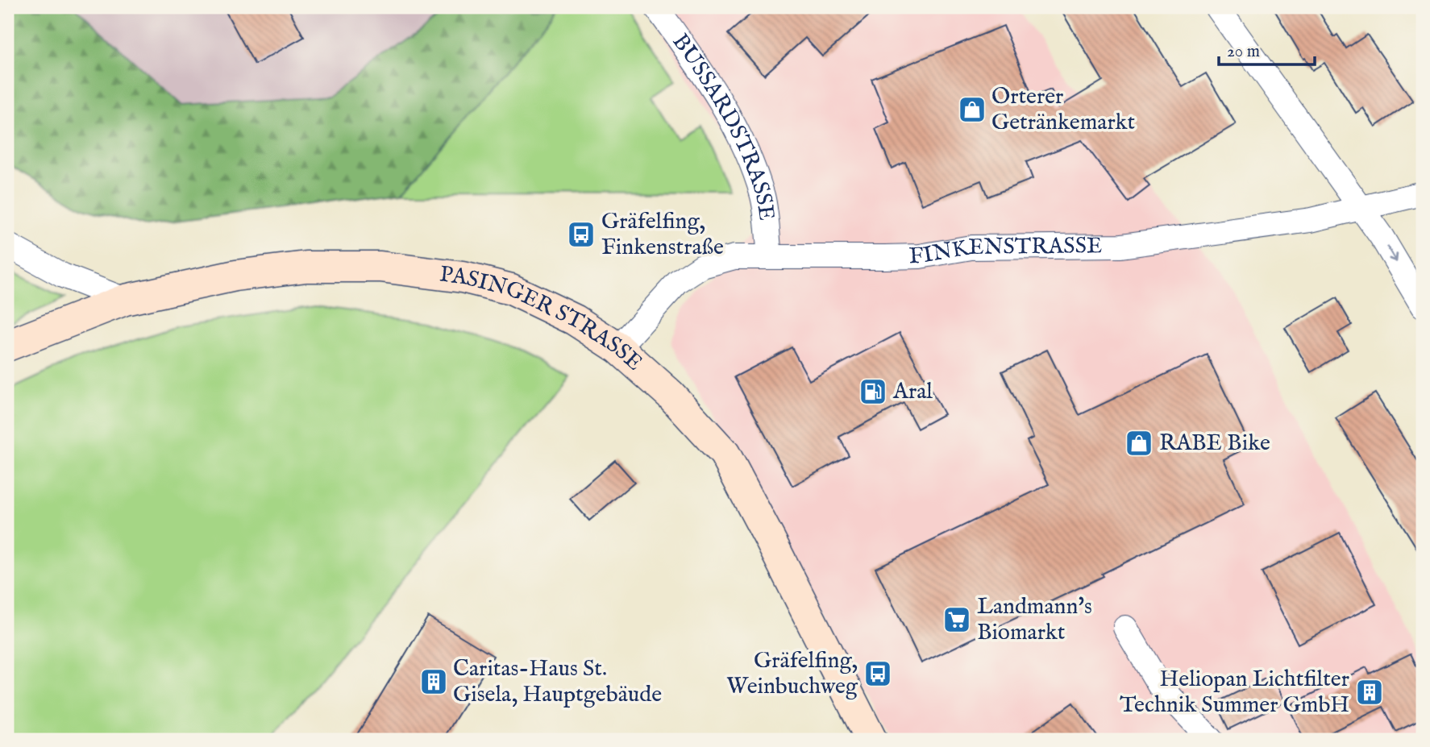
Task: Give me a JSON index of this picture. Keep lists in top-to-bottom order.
{
  "streets": {
    "main road": ["PASINGER STRASSE"],
    "street": ["BUSSARDSTRASSE", "FINKENSTRASSE"]
  },
  "crossings": [
    ["BUSSARDSTRASSE", "FINKENSTRASSE"],
    ["FINKENSTRASSE", "PASINGER STRASSE"]
  ],
  "places": {
    "shop": ["Orterer Getränkemarkt", "RABE Bike"],
    "bus stop": ["Gräfelfing, Finkenstraße", "Gräfelfing, Weinbuchweg"],
    "fuel station": ["Aral"],
    "supermarket": ["Landmann's Biomarkt"],
    "building": ["Caritas-Haus St. Gisela, Hauptgebäude", "Heliopan Lichtfilter Technik Summer GmbH"]
  },
  "scale_bar": "20 m"
}
